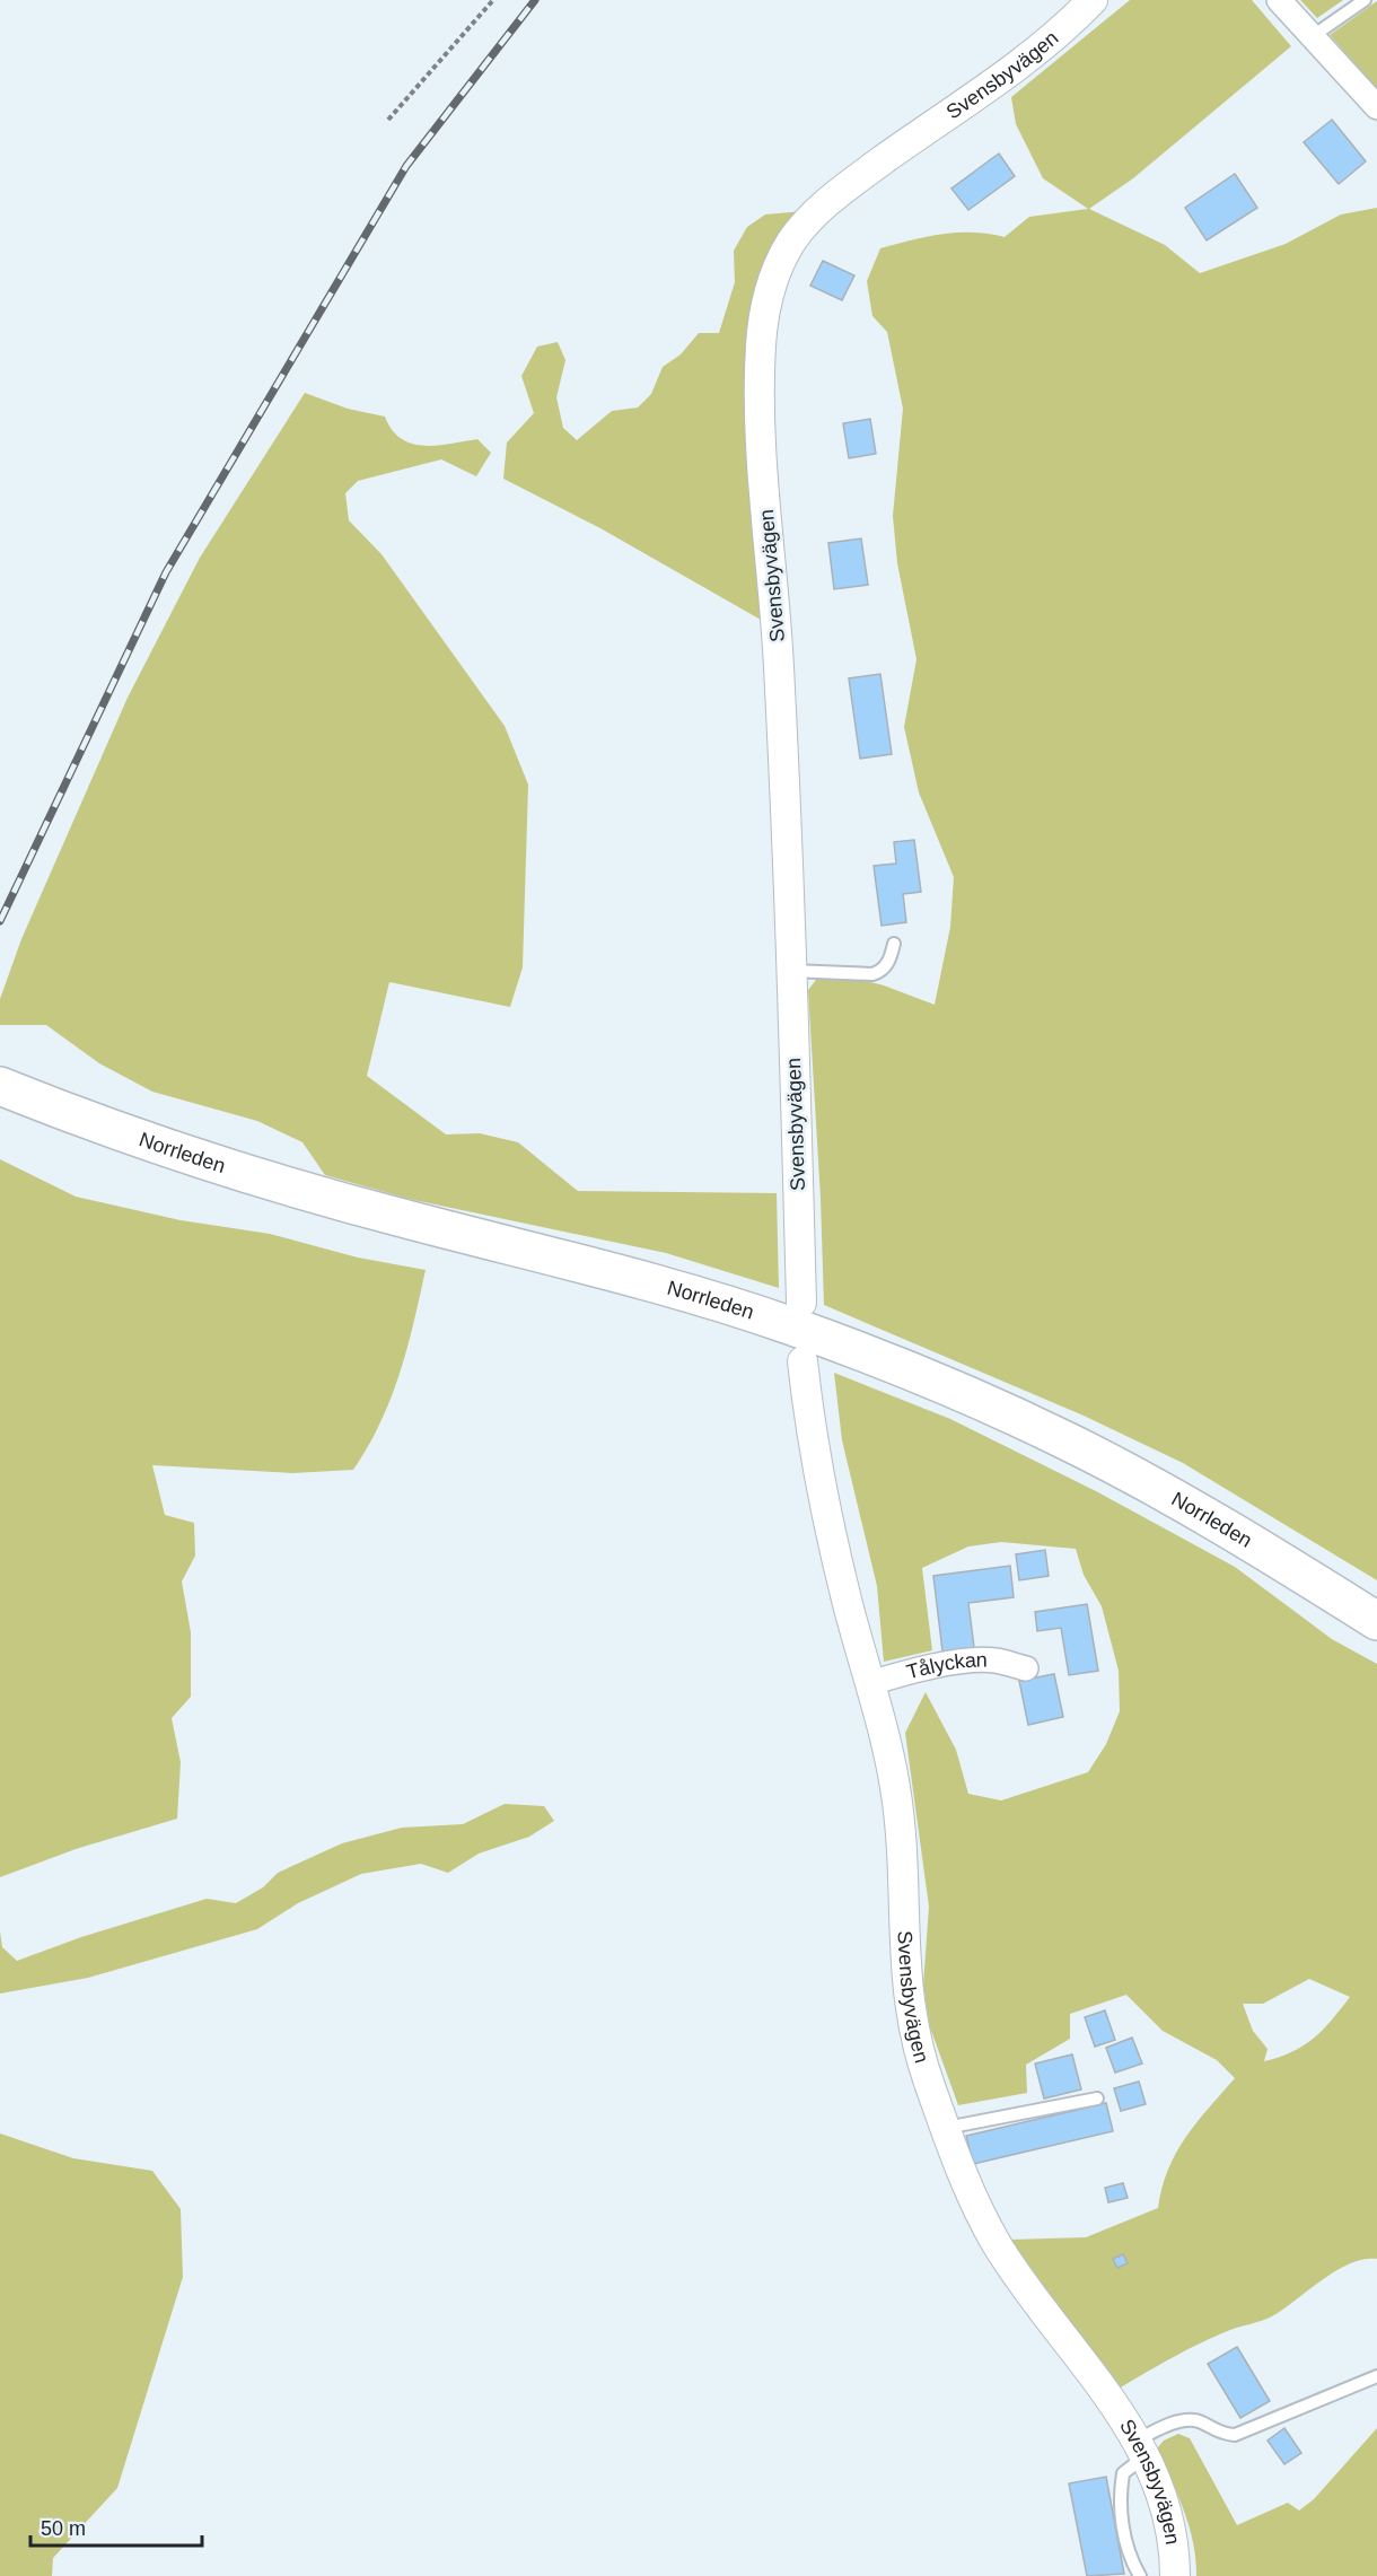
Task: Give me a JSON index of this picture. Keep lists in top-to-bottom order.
{
  "streets": {
    "highway": ["Norrleden"],
    "street": ["Svensbyvägen", "Tålyckan"]
  },
  "crossings": [
    ["Svensbyvägen", "Tålyckan"]
  ],
  "scale_bar": "50 m"
}
